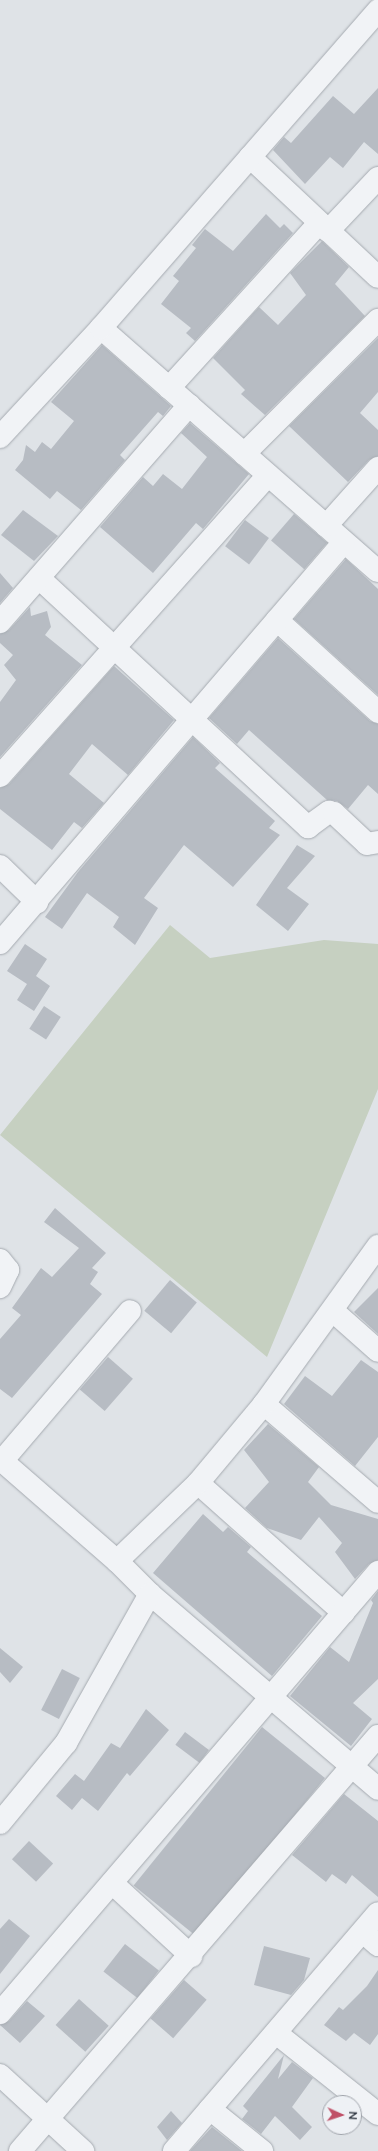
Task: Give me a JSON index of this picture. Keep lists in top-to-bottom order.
{
  "north": "right"
}
